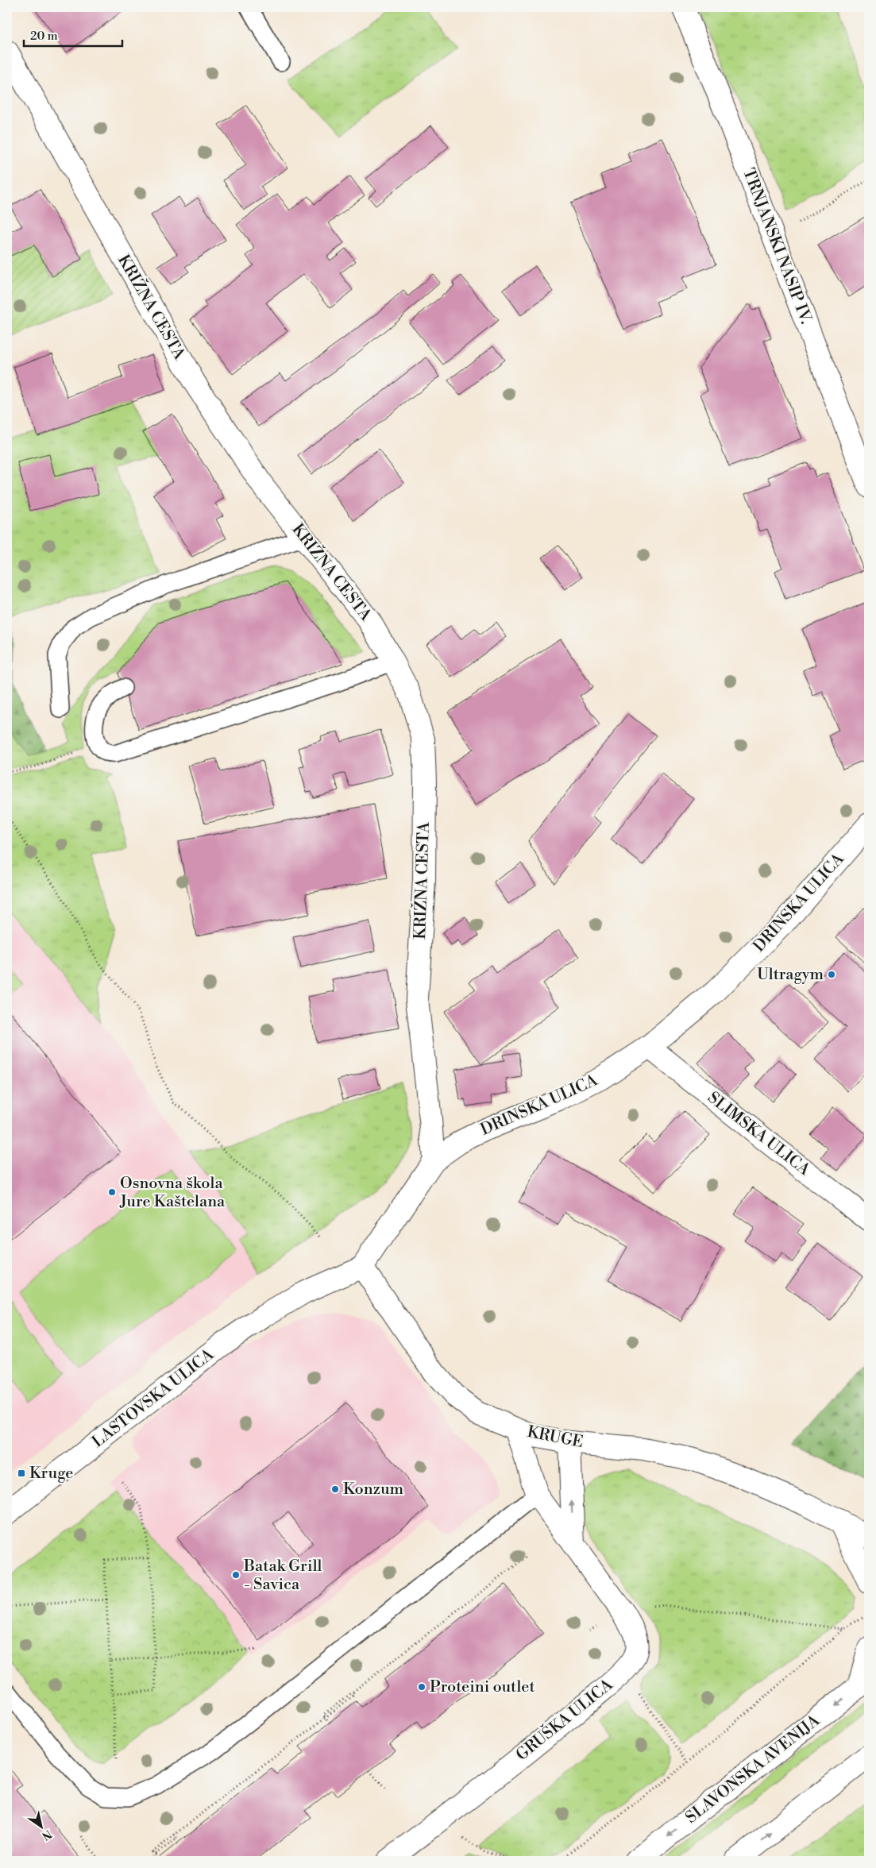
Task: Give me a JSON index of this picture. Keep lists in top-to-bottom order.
{
  "streets": {
    "street": [
      "TRNJANSKI NASIP IV.",
      "KRIŽNA CESTA",
      "DRINSKA ULICA",
      "SLIMSKA ULICA",
      "LASTOVSKA ULICA",
      "KRUGE",
      "GRUŠKA ULICA",
      "SLAVONSKA AVENIJA"
    ]
  },
  "crossings": [
    ["KRIŽNA CESTA", "DRINSKA ULICA"],
    ["DRINSKA ULICA", "SLIMSKA ULICA"],
    ["DRINSKA ULICA", "LASTOVSKA ULICA"],
    ["DRINSKA ULICA", "KRUGE"],
    ["LASTOVSKA ULICA", "KRUGE"],
    ["KRUGE", "GRUŠKA ULICA"]
  ],
  "places": {
    "other": [
      "Ultragym",
      "Osnovna škola Jure Kaštelana",
      "Konzum",
      "Batak Grill - Savica",
      "Proteini outlet"
    ],
    "transit": ["Kruge"]
  },
  "scale_bar": "20 m",
  "north": "bottom right"
}
